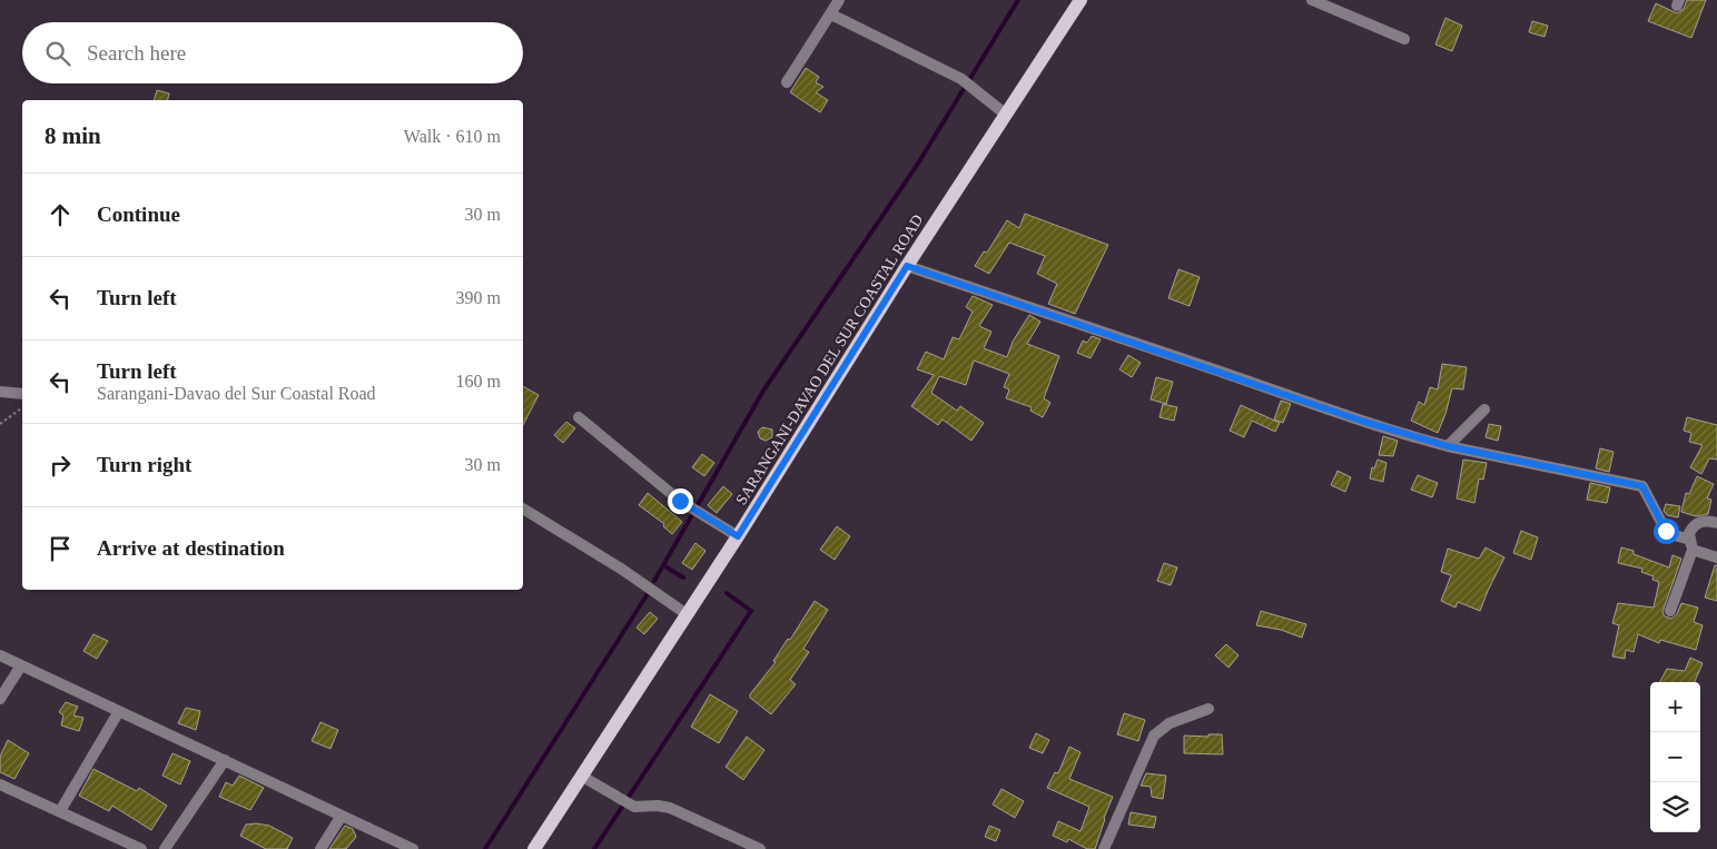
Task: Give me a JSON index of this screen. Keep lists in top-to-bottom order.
{
  "streets": {
    "main road": ["SARANGANI-DAVAO DEL SUR COASTAL ROAD"]
  },
  "page": {
    "search": "Search here",
    "heading": ["8 min", "Walk · 610 m"],
    "list": [
      ["Continue", "30 m"],
      ["Turn left", "390 m"],
      ["Turn left", "Sarangani-Davao del Sur Coastal Road", "160 m"],
      ["Turn right", "30 m"],
      "Arrive at destination"
    ],
    "map_buttons": ["+", "−"]
  }
}
